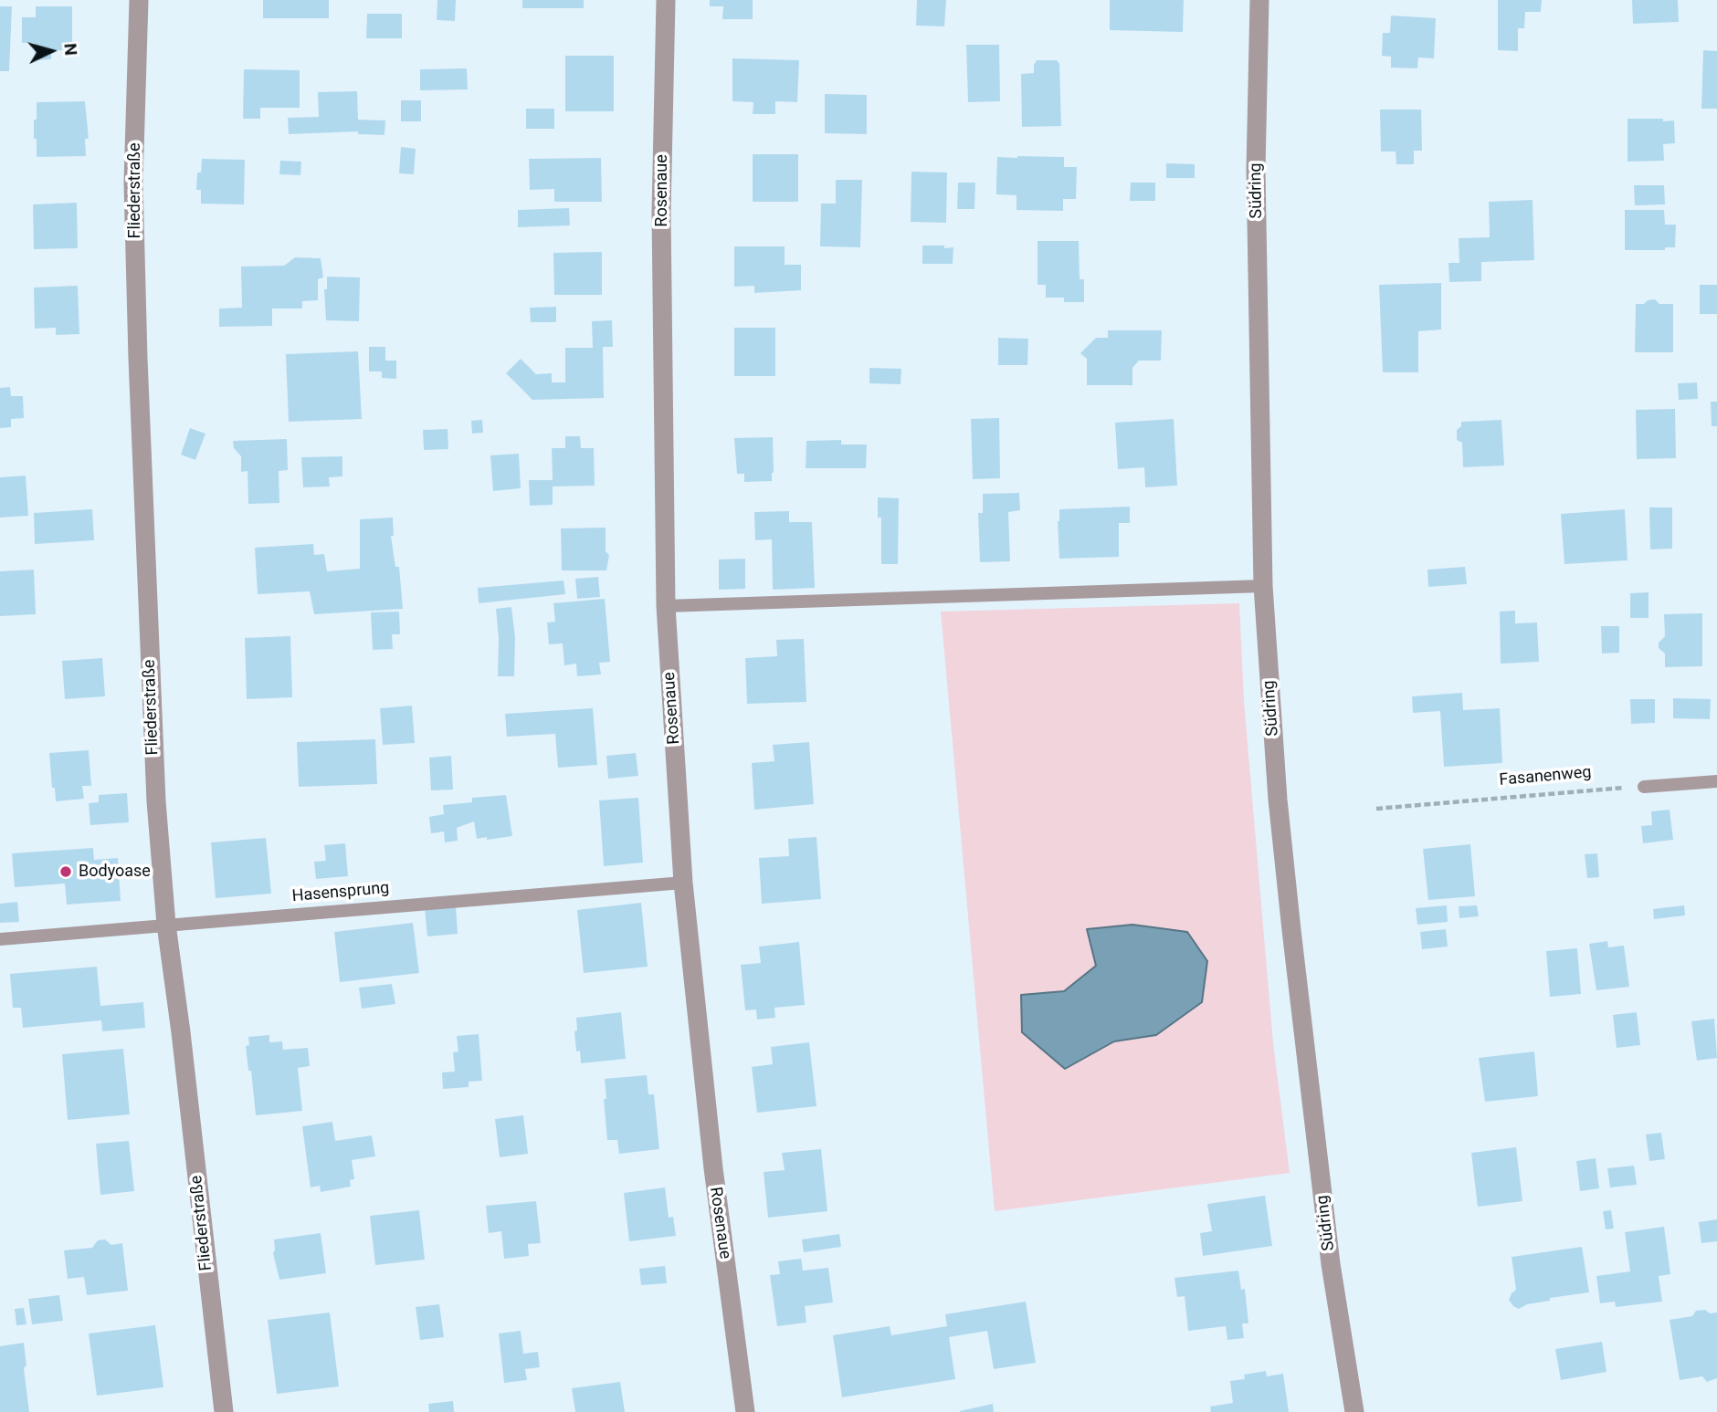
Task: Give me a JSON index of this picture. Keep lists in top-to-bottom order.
{
  "streets": {
    "street": ["Fliederstraße", "Rosenaue", "Südring"],
    "lane": ["Hasensprung"],
    "path": ["Fasanenweg"]
  },
  "crossings": [
    ["Fliederstraße", "Hasensprung"],
    ["Rosenaue", "Hasensprung"]
  ],
  "places": ["Bodyoase"],
  "north": "right"
}
